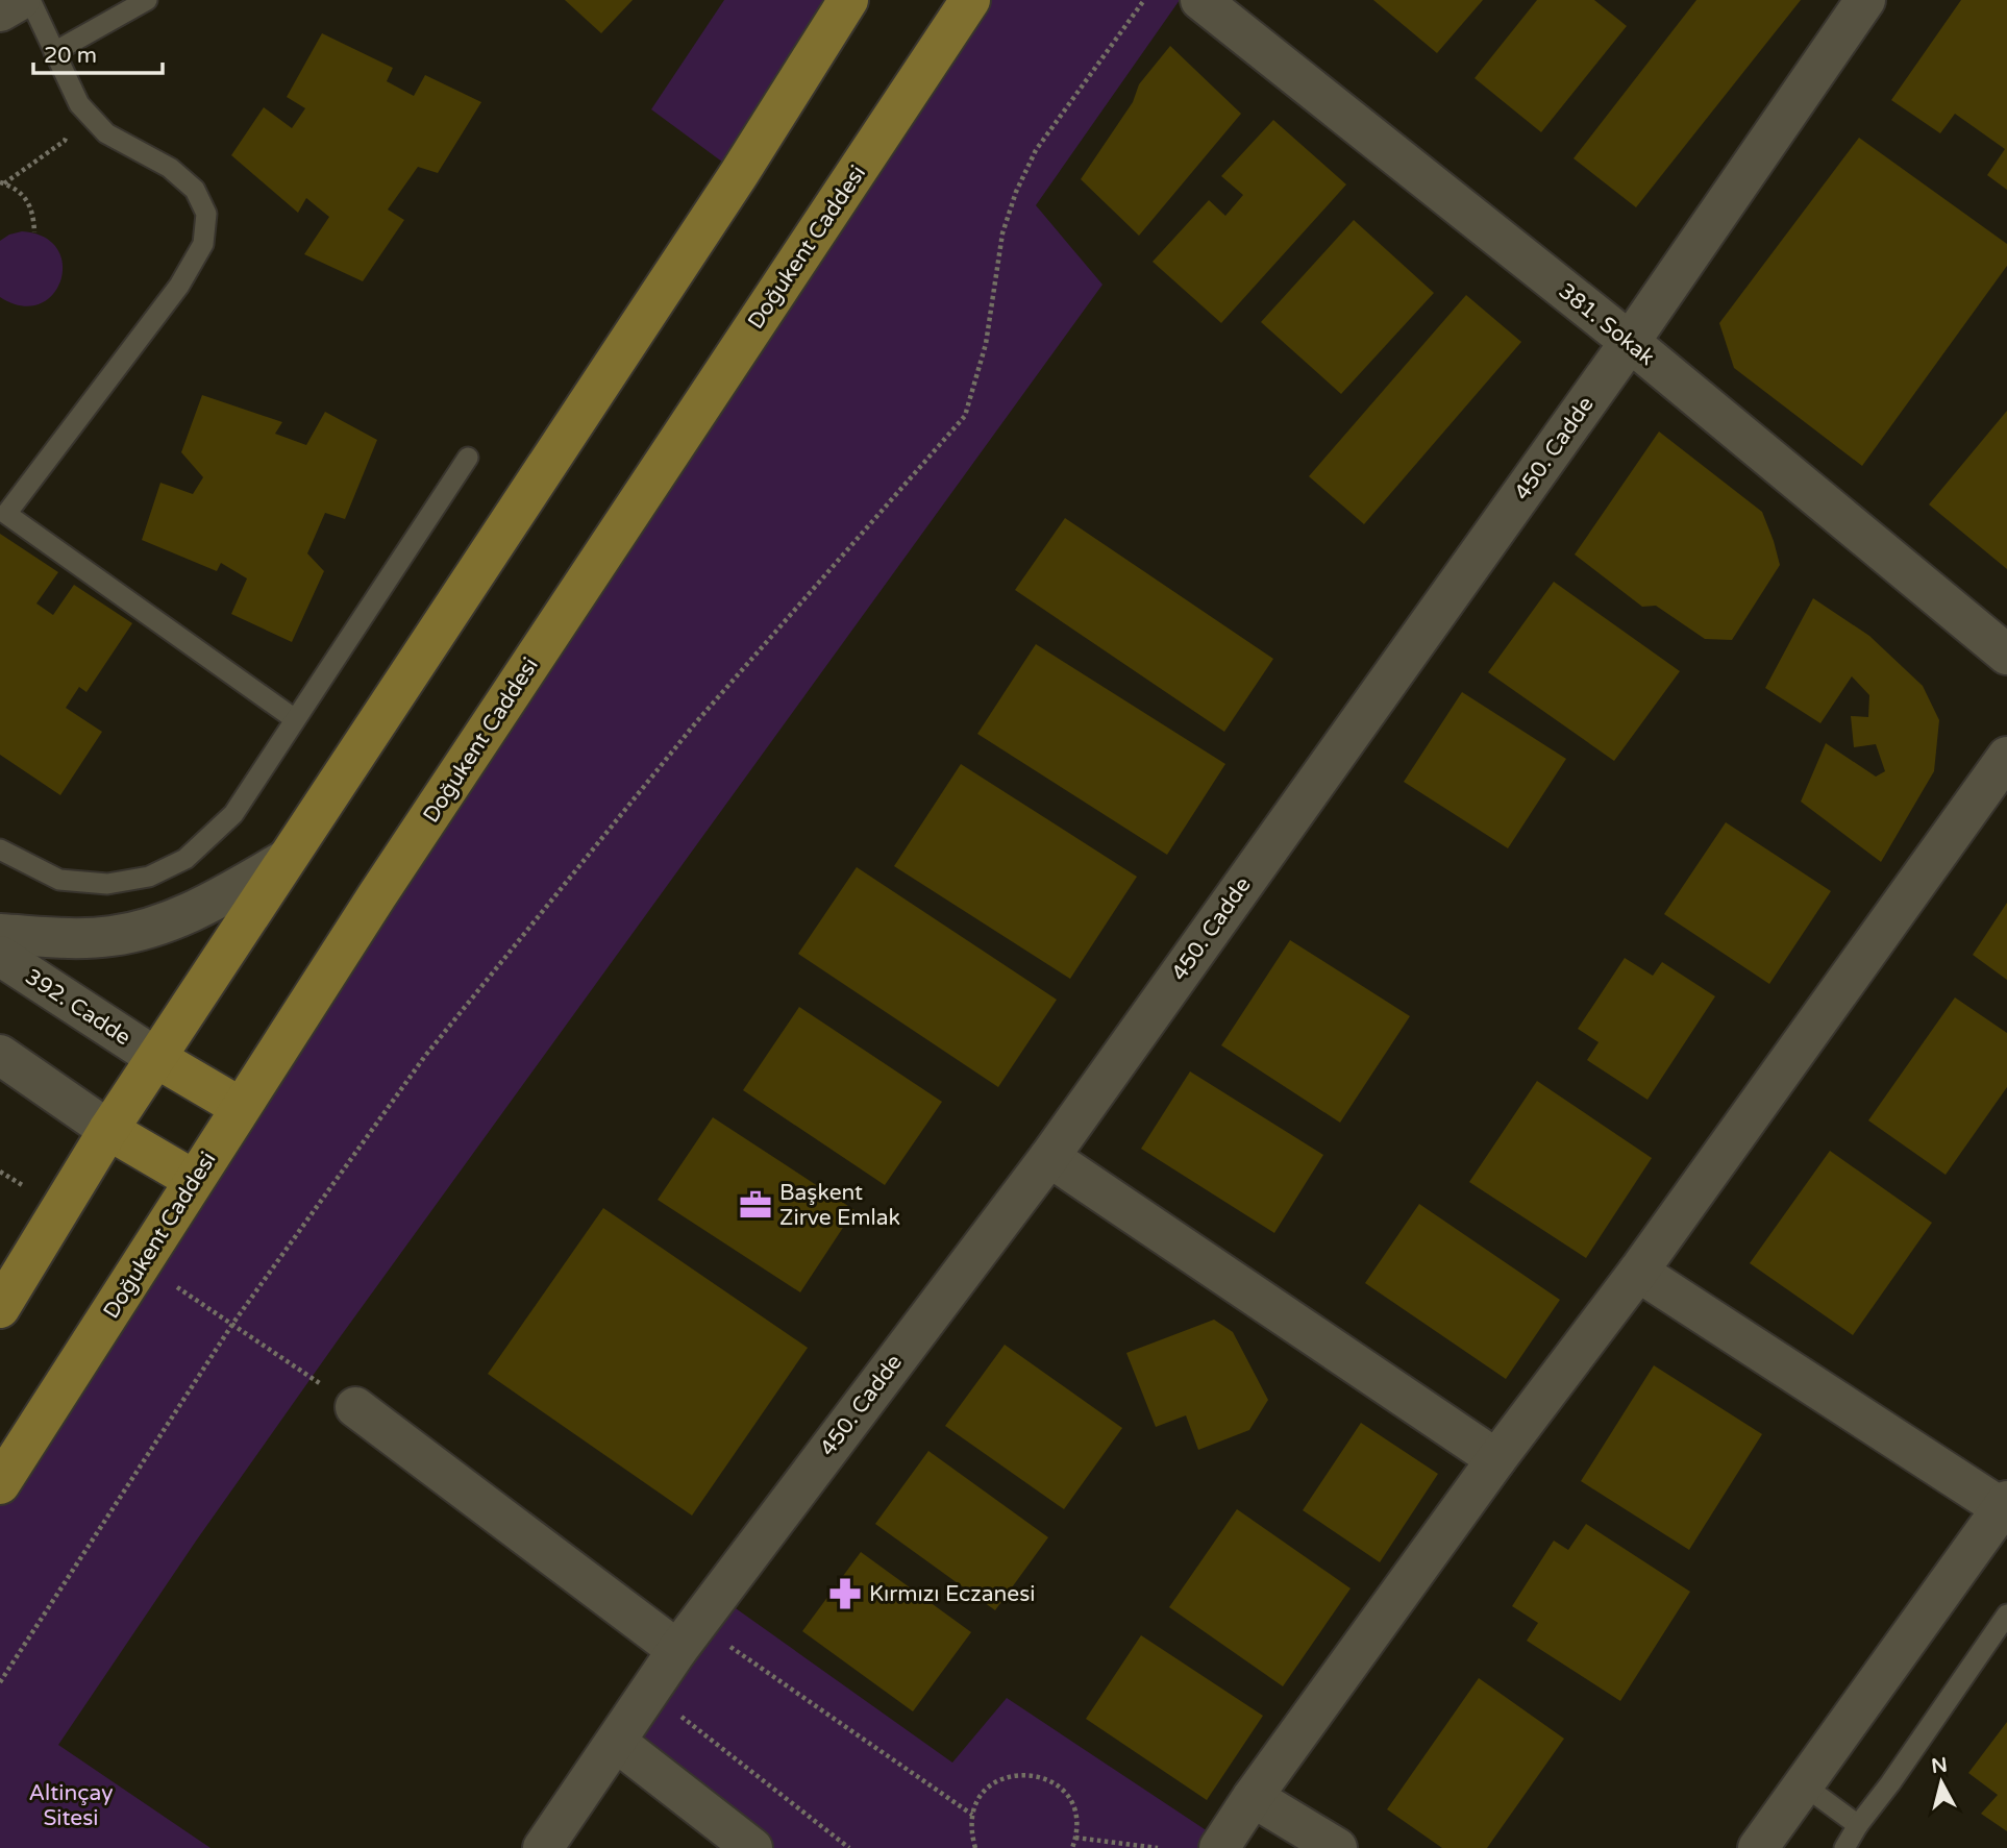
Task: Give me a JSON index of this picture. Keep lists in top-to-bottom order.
{
  "streets": {
    "main road": ["Doğukent Caddesi"],
    "street": ["381. Sokak", "450. Cadde", "392. Cadde"]
  },
  "crossings": [
    ["381. Sokak", "450. Cadde"]
  ],
  "parks": ["Altinçay Sitesi"],
  "places": {
    "office": ["Başkent Zirve Emlak"],
    "pharmacy": ["Kırmızı Eczanesi"]
  },
  "scale_bar": "20 m",
  "north": "top"
}
